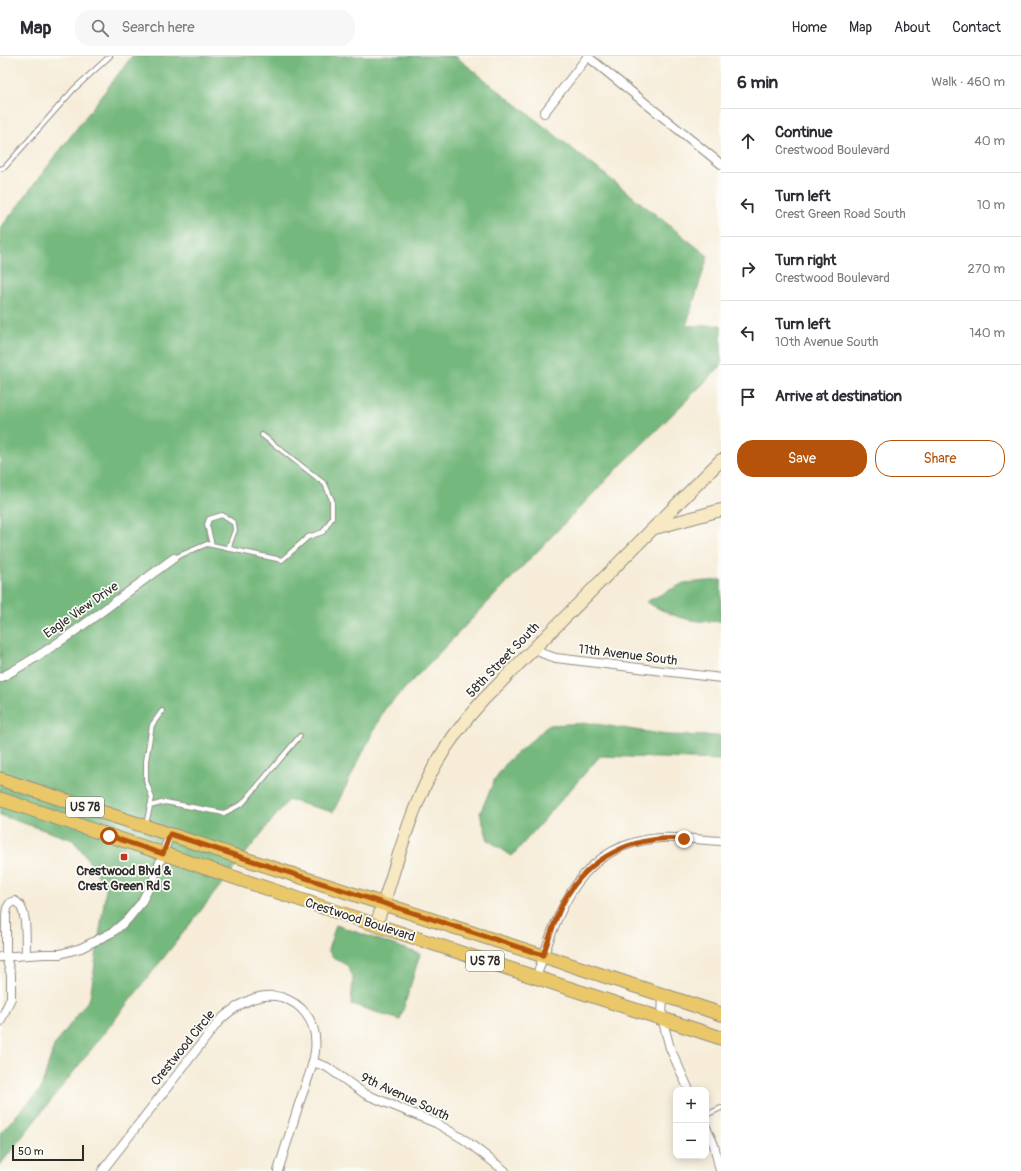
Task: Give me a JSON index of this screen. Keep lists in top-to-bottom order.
{
  "streets": {
    "main road": ["US 78", "Crestwood Boulevard"],
    "street": [
      "Eagle View Drive",
      "11th Avenue South",
      "58th Street South",
      "Crestwood Circle",
      "9th Avenue South"
    ]
  },
  "crossings": [
    ["11th Avenue South", "58th Street South"],
    ["58th Street South", "Crestwood Boulevard"],
    ["Crestwood Circle", "9th Avenue South"]
  ],
  "places": {
    "transit": ["Crestwood Blvd & Crest Green Rd S"]
  },
  "scale_bar": "50 m",
  "page": {
    "header": "Map",
    "search": "Search here",
    "nav": [
      "Home",
      "Map",
      "About",
      "Contact"
    ],
    "heading": ["6 min", "Walk · 460 m"],
    "list": [
      ["Continue", "Crestwood Boulevard", "40 m"],
      ["Turn left", "Crest Green Road South", "10 m"],
      ["Turn right", "Crestwood Boulevard", "270 m"],
      ["Turn left", "10th Avenue South", "140 m"],
      "Arrive at destination"
    ],
    "buttons": ["Save", "Share"],
    "map_buttons": ["+", "−"],
    "scale": "50 m"
  }
}
